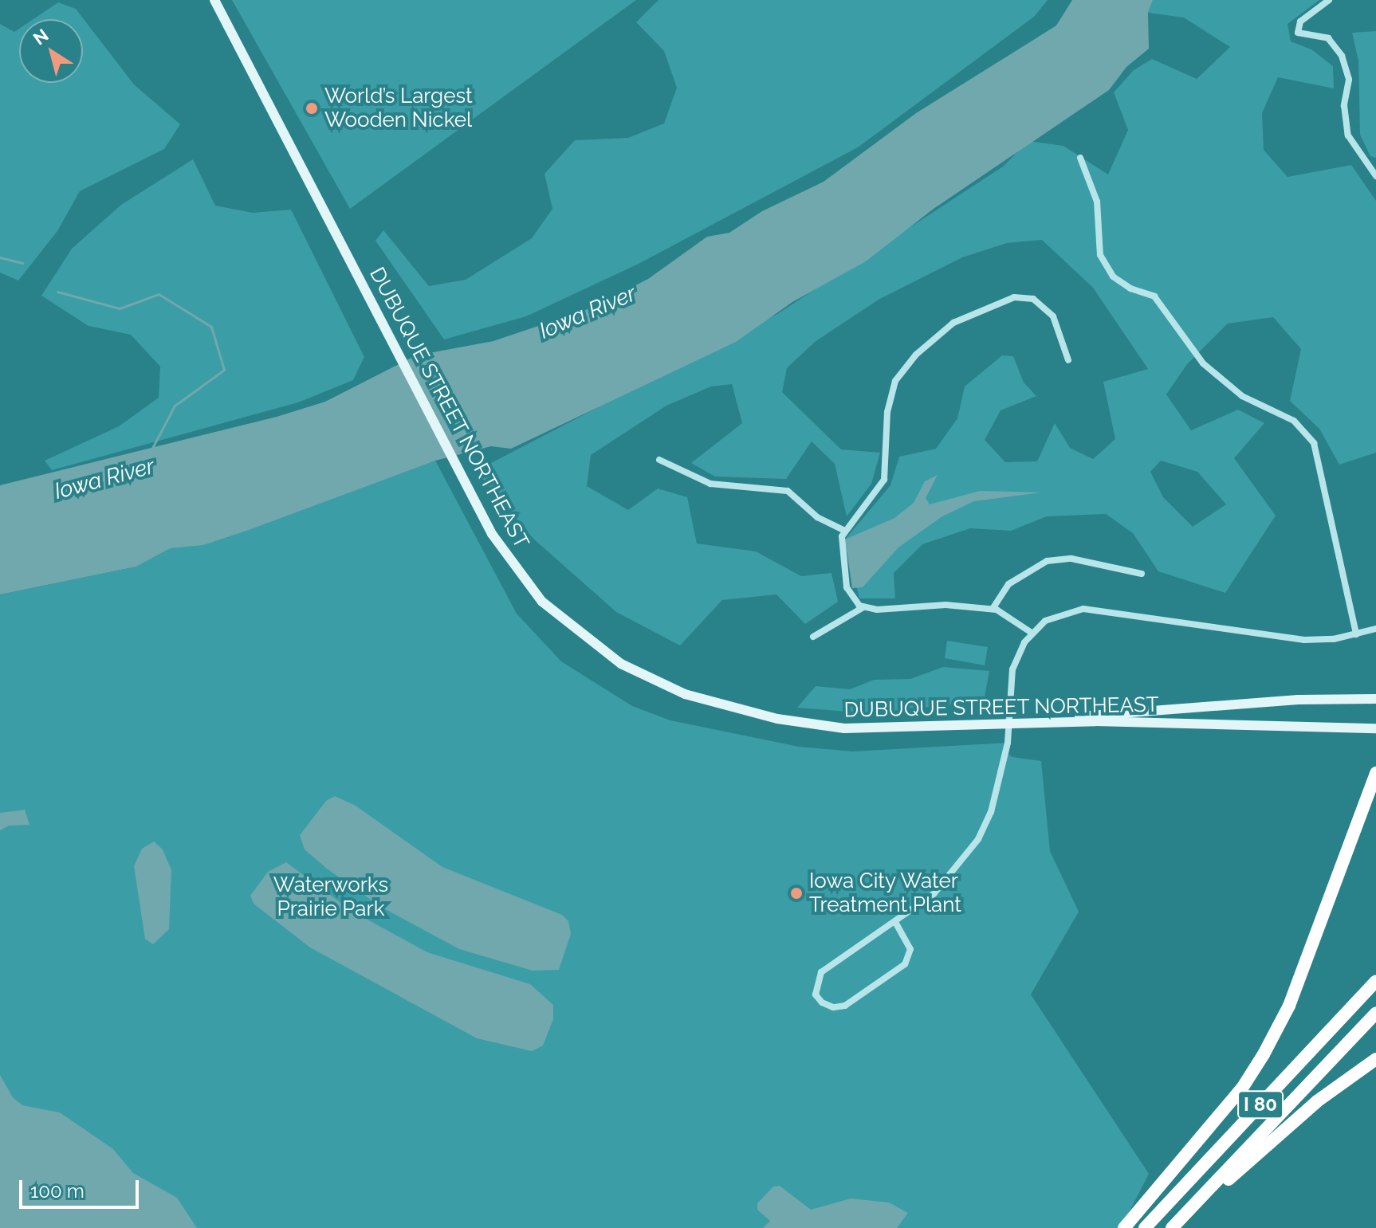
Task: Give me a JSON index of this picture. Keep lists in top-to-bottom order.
{
  "streets": {
    "highway": ["I 80"],
    "main road": ["DUBUQUE STREET NORTHEAST"]
  },
  "water": ["Iowa River"],
  "parks": ["Waterworks Prairie Park"],
  "places": ["World’s Largest Wooden Nickel", "Iowa City Water Treatment Plant"],
  "scale_bar": "100 m",
  "north": "top left"
}
